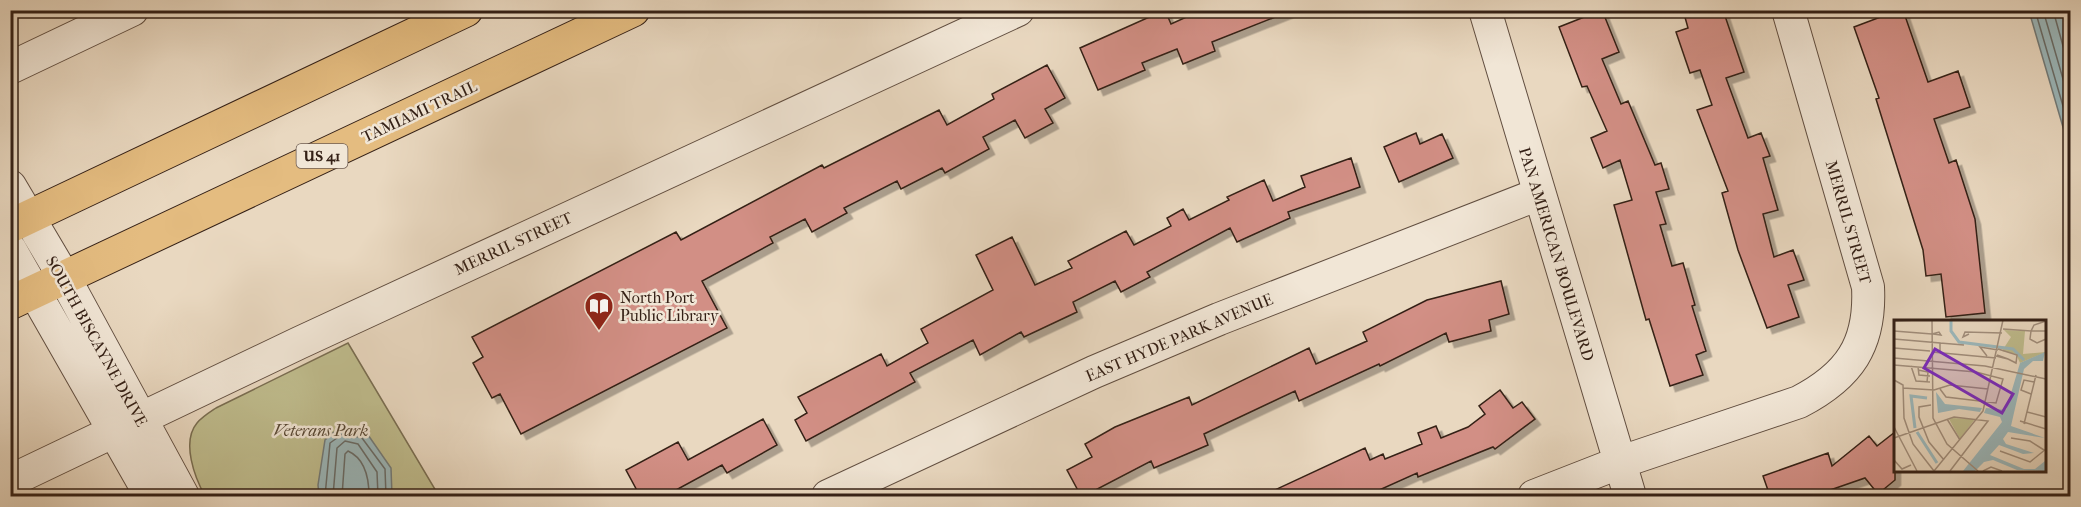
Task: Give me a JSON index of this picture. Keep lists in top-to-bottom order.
{
  "streets": {
    "main road": ["TAMIAMI TRAIL", "US 41"],
    "street": [
      "MERRIL STREET",
      "PAN AMERICAN BOULEVARD",
      "EAST HYDE PARK AVENUE",
      "SOUTH BISCAYNE DRIVE"
    ]
  },
  "crossings": [
    ["TAMIAMI TRAIL", "SOUTH BISCAYNE DRIVE"],
    ["MERRIL STREET", "PAN AMERICAN BOULEVARD"],
    ["MERRIL STREET", "SOUTH BISCAYNE DRIVE"],
    ["PAN AMERICAN BOULEVARD", "EAST HYDE PARK AVENUE"]
  ],
  "parks": ["Veterans Park"],
  "places": {
    "library": ["North Port Public Library"]
  }
}
